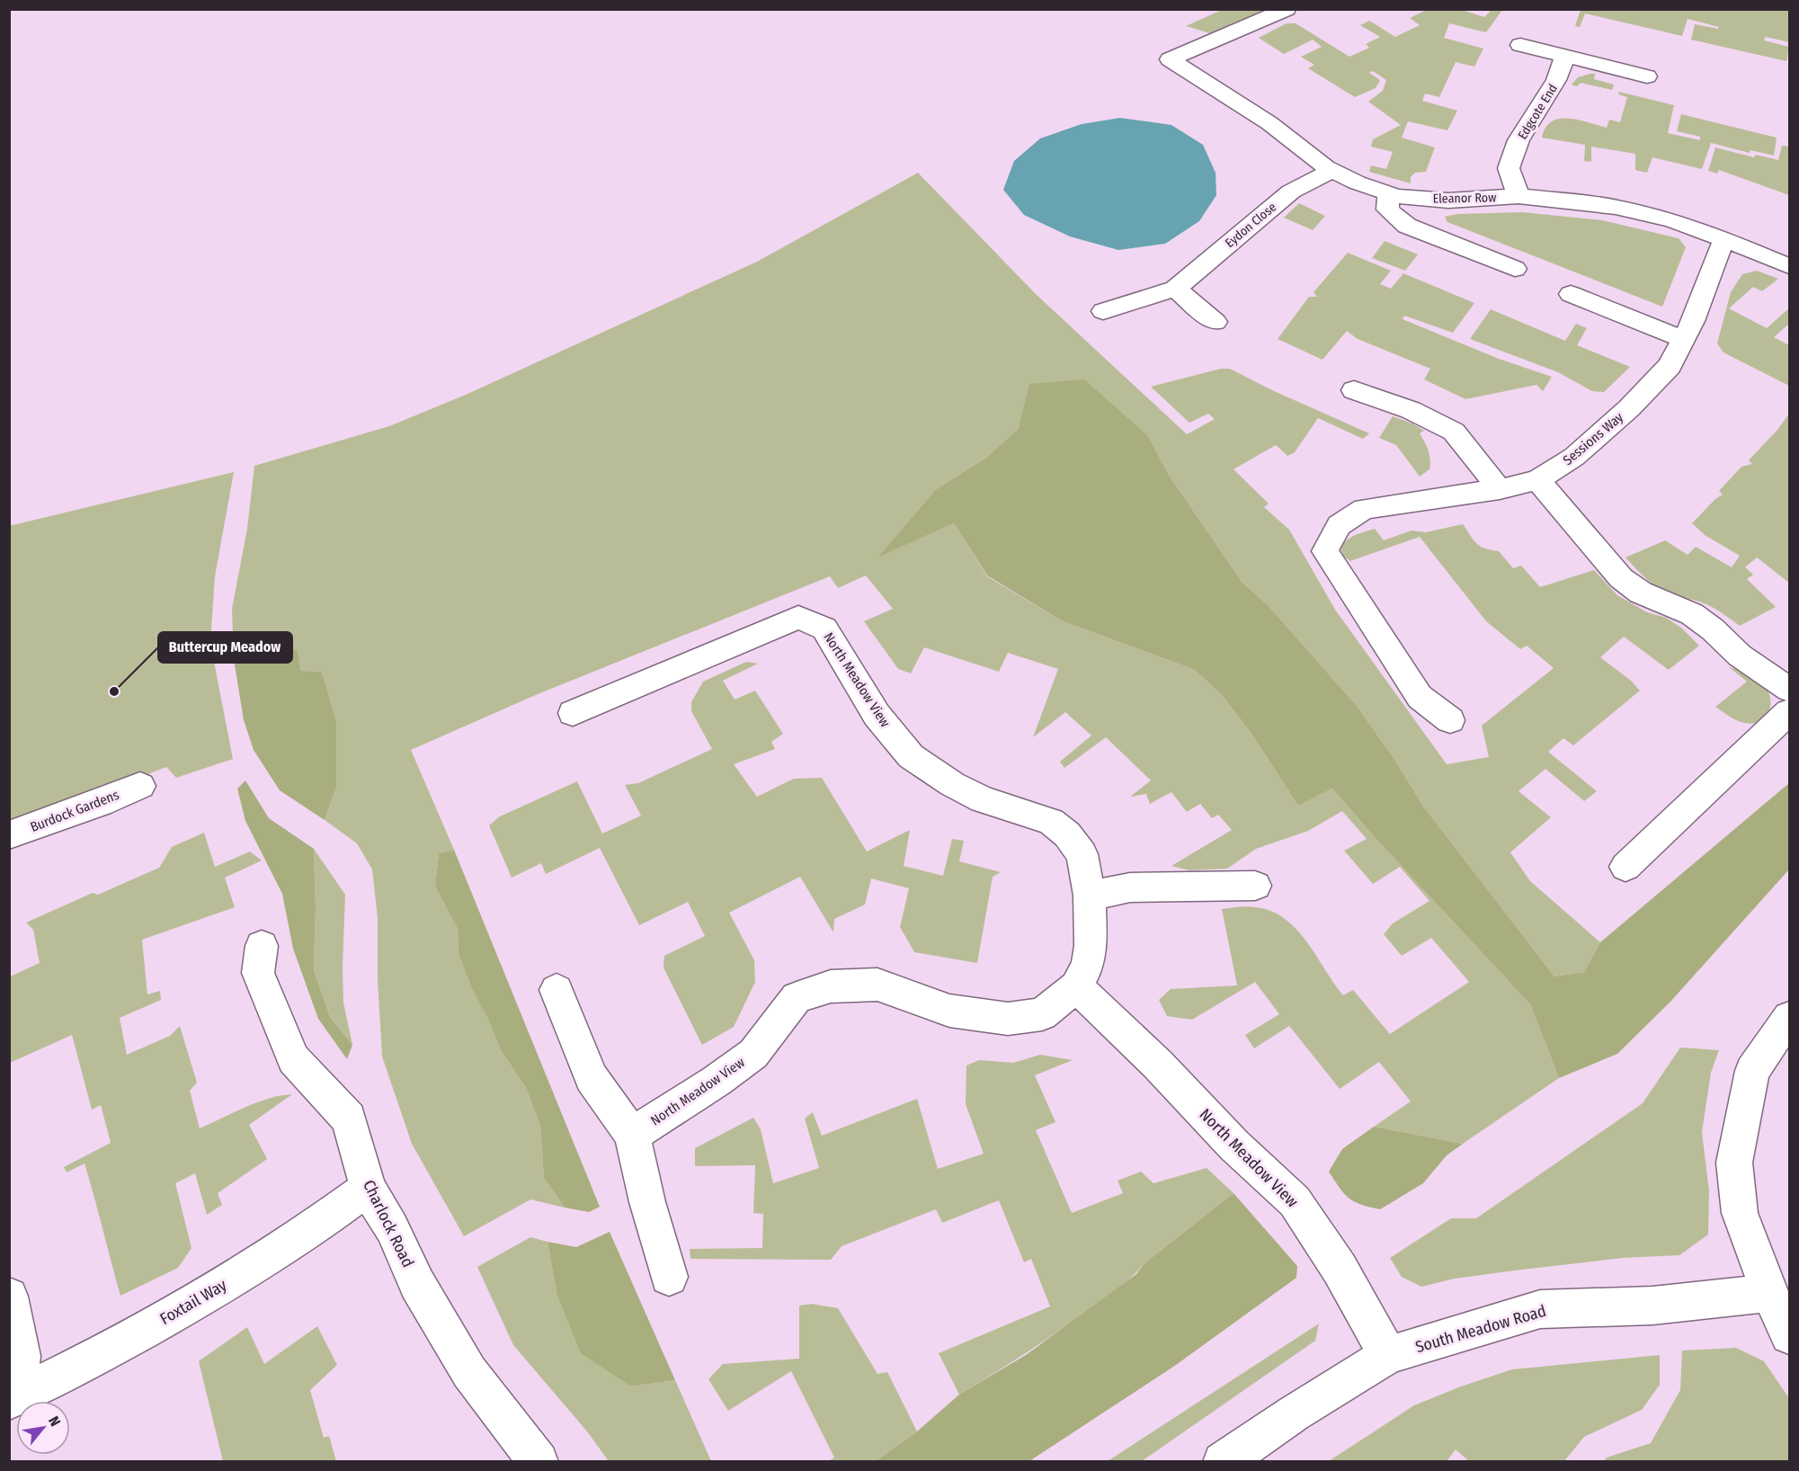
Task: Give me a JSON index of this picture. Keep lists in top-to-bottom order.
{
  "streets": {
    "street": [
      "Edgcote End",
      "Eleanor Row",
      "Eydon Close",
      "Sessions Way",
      "North Meadow View",
      "Burdock Gardens",
      "Charlock Road",
      "Foxtail Way",
      "South Meadow Road"
    ]
  },
  "crossings": [
    ["Edgcote End", "Eleanor Row"],
    ["Eleanor Row", "Eydon Close"],
    ["Eleanor Row", "Sessions Way"],
    ["North Meadow View", "South Meadow Road"],
    ["Charlock Road", "Foxtail Way"]
  ],
  "places": ["Buttercup Meadow"],
  "north": "top right"
}
